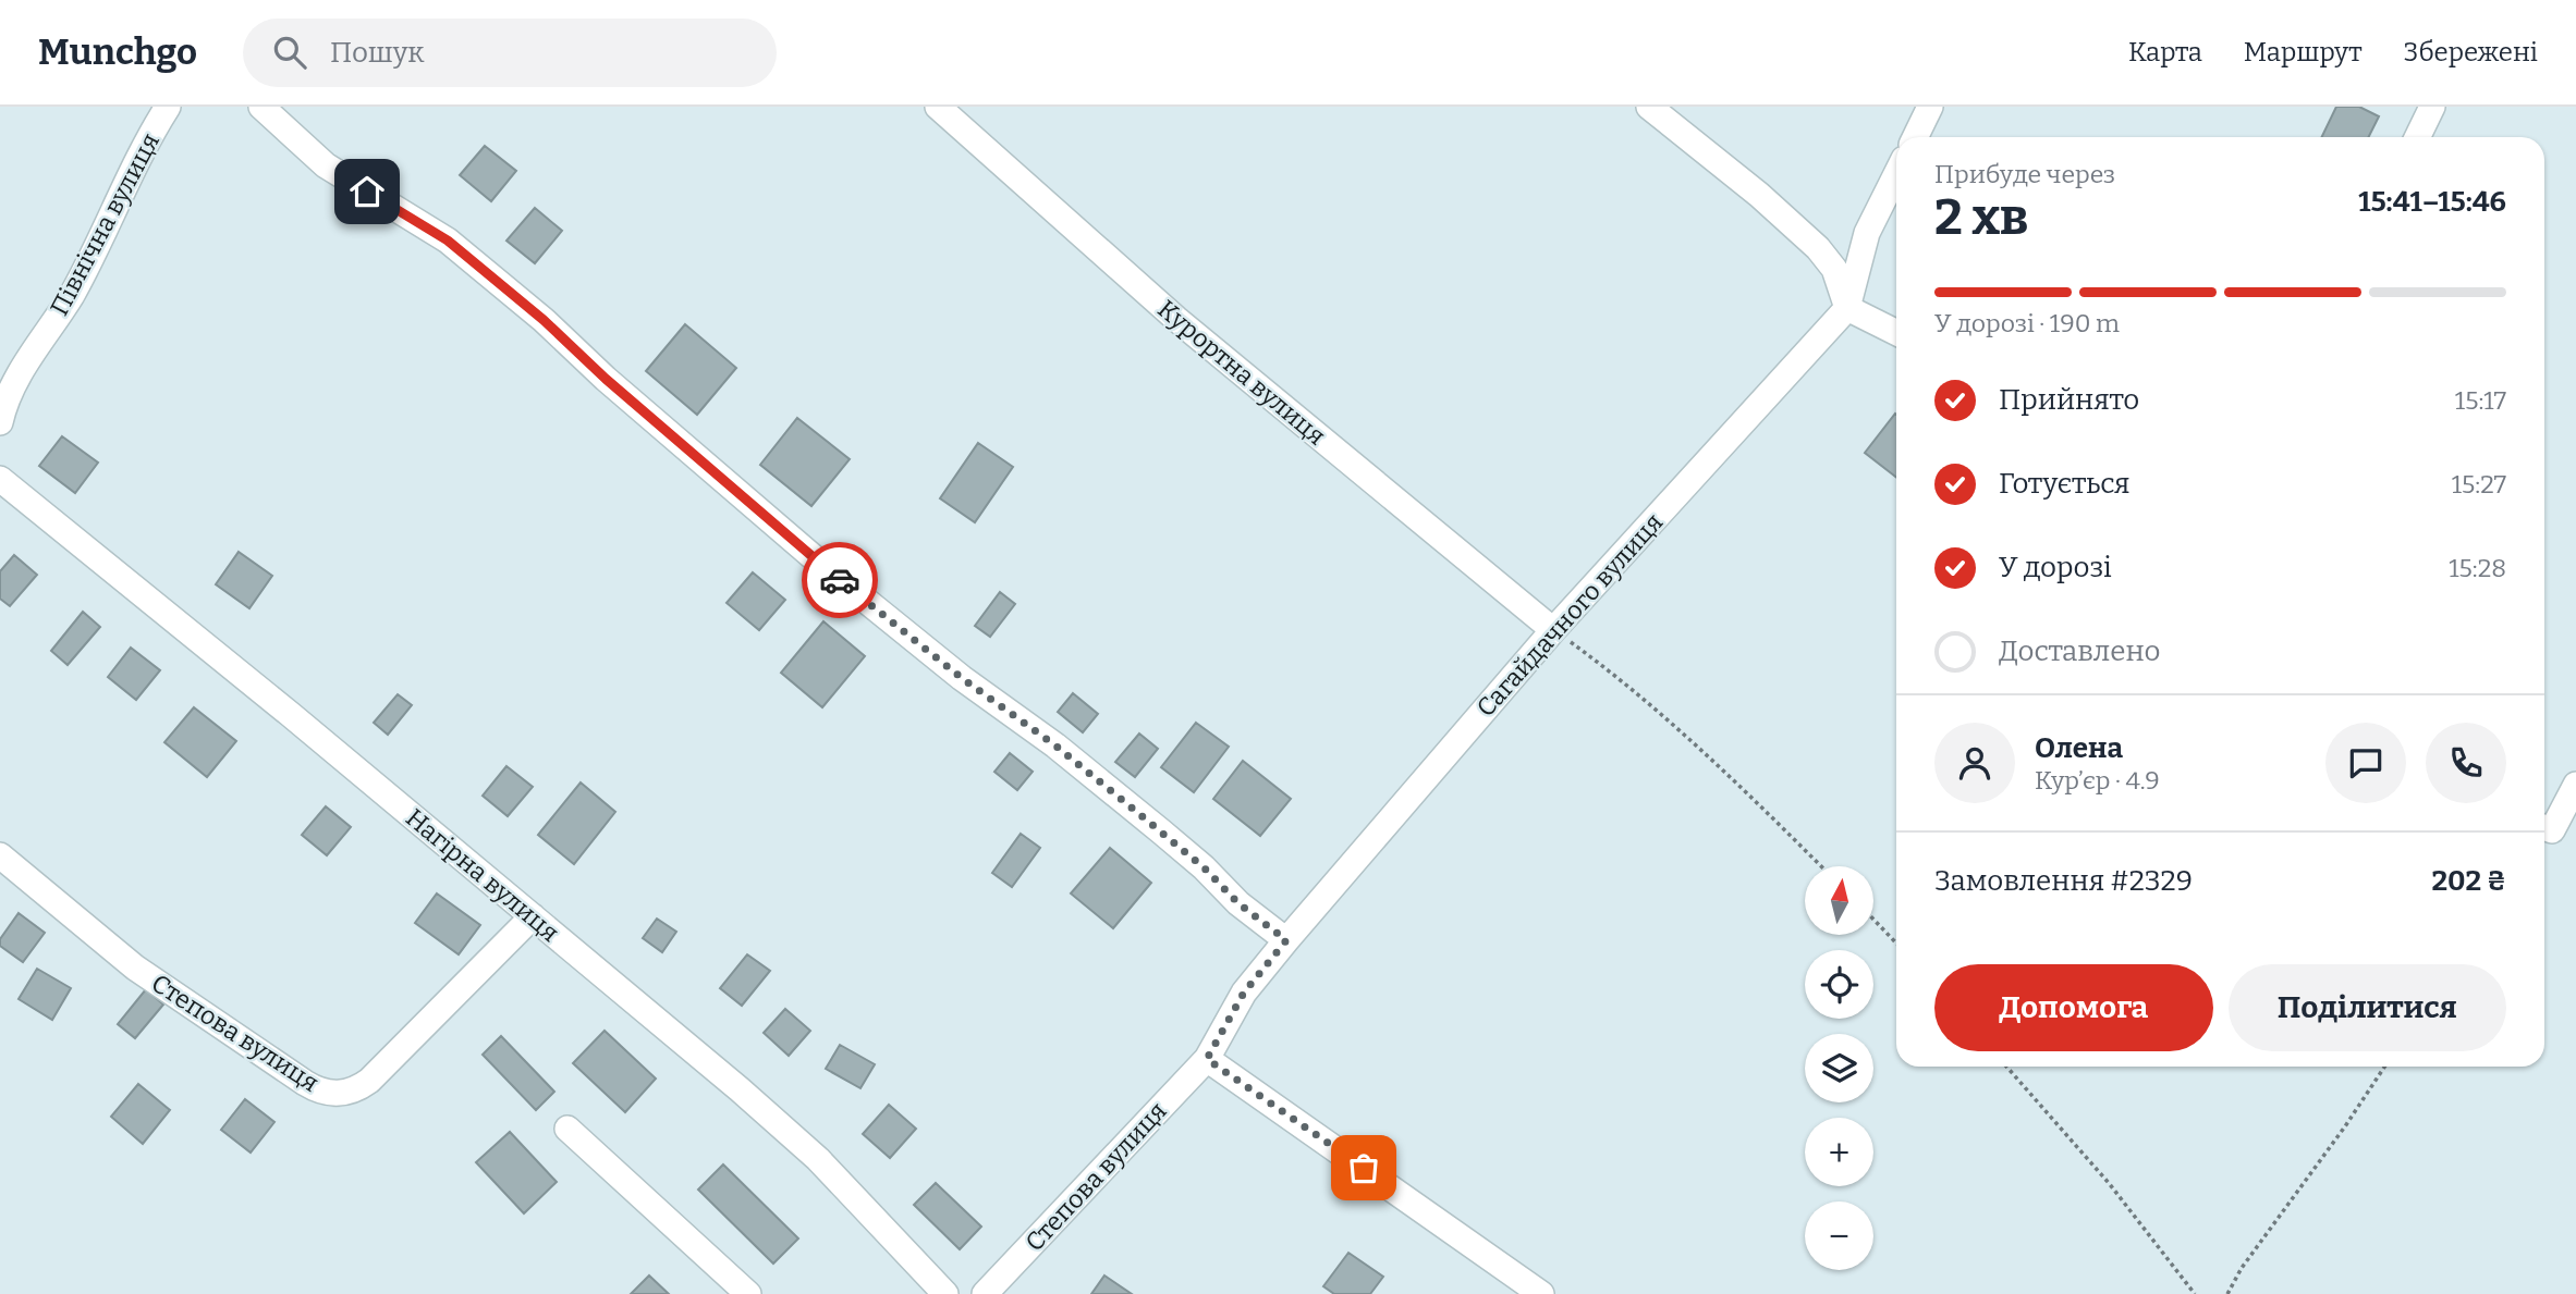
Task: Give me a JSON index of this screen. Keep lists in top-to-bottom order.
{
  "streets": {
    "street": [
      "Північна вулиця",
      "Курортна вулиця",
      "Сагайдачного вулиця",
      "Нагірна вулиця",
      "Степова вулиця"
    ]
  },
  "crossings": [
    ["Курортна вулиця", "Сагайдачного вулиця"],
    ["Сагайдачного вулиця", "Степова вулиця"],
    ["Нагірна вулиця", "Степова вулиця"]
  ],
  "north": "top",
  "page": {
    "header": "Munchgo",
    "search": "Пошук",
    "nav": ["Карта", "Маршрут", "Збережені"],
    "heading": ["2 хв", "Прибуде через", "15:41–15:46"],
    "panel": [
      "Олена",
      "Кур’єр · 4.9",
      "Замовлення #2329",
      "202 ₴"
    ],
    "bar": "У дорозі · 190 m",
    "list": [
      ["Прийнято", "15:17"],
      ["Готується", "15:27"],
      ["У дорозі", "15:28"],
      "Доставлено"
    ],
    "map_buttons": ["+", "−"],
    "buttons": ["Допомога", "Поділитися"]
  }
}
